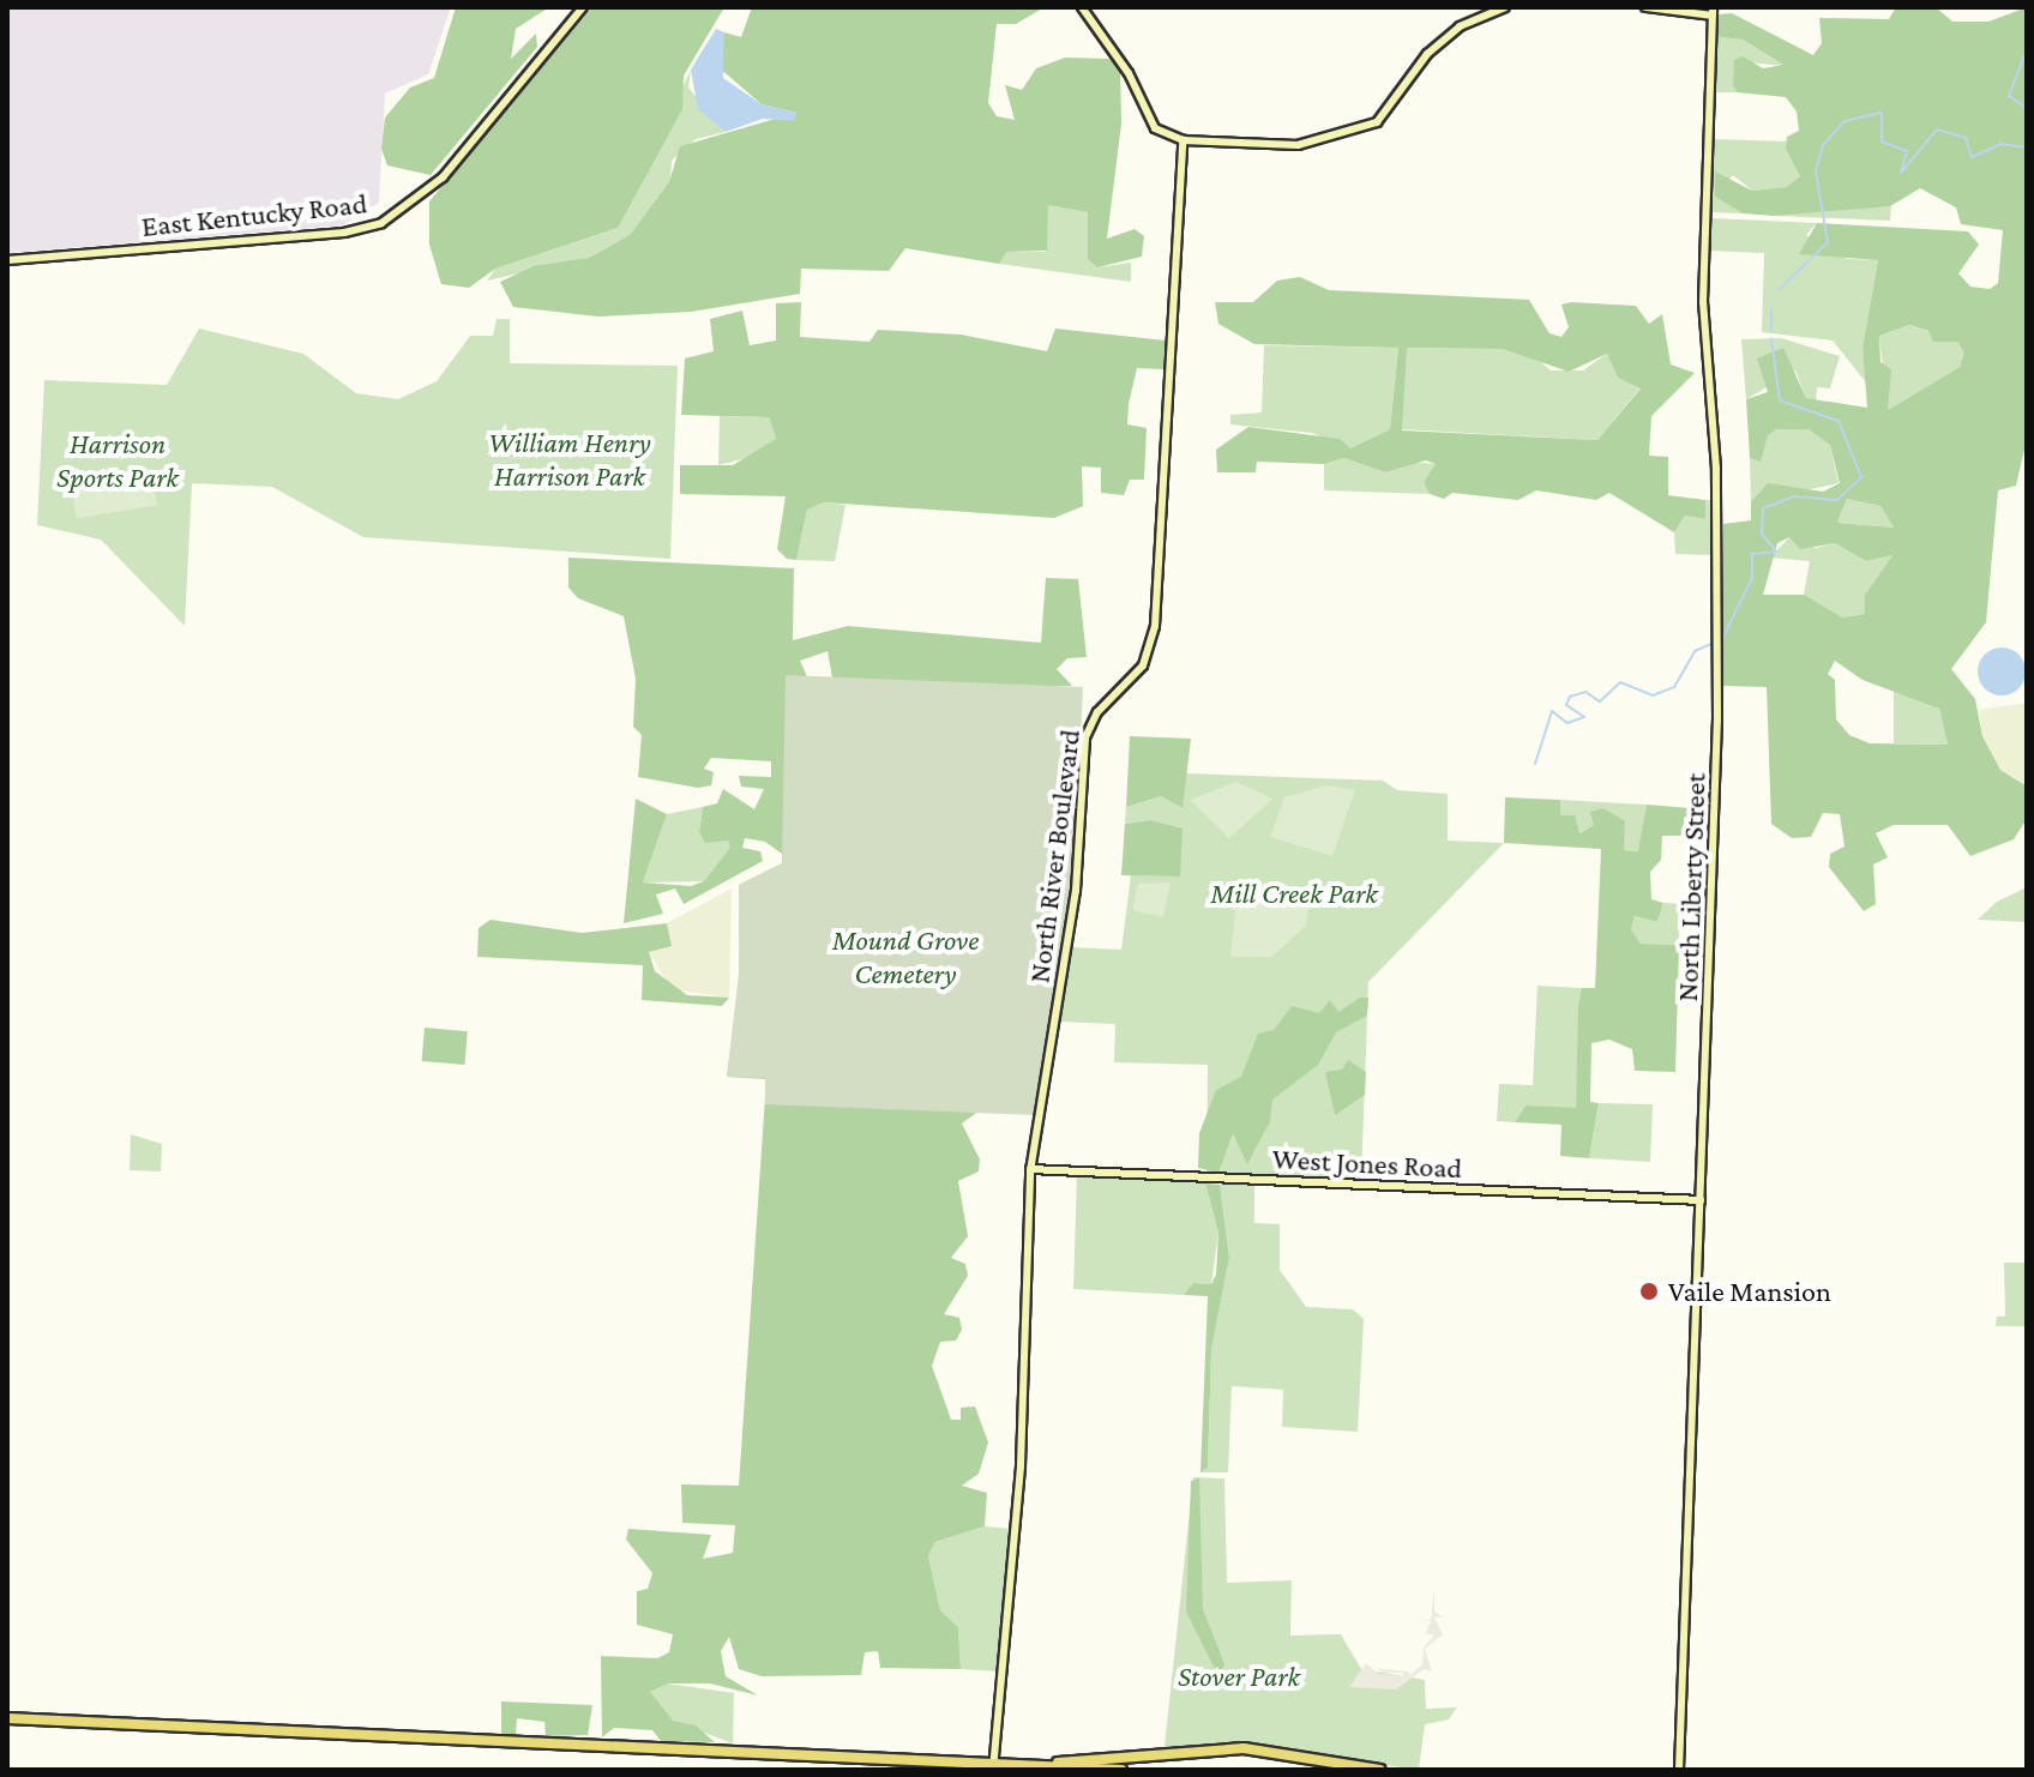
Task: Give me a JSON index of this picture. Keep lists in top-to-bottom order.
{
  "streets": {
    "main road": [
      "East Kentucky Road",
      "North River Boulevard",
      "North Liberty Street",
      "West Jones Road"
    ]
  },
  "crossings": [
    ["North River Boulevard", "West Jones Road"],
    ["North Liberty Street", "West Jones Road"]
  ],
  "parks": [
    "William Henry Harrison Park",
    "Harrison Sports Park",
    "Mill Creek Park",
    "Mound Grove Cemetery",
    "Stover Park"
  ],
  "places": ["Vaile Mansion"]
}
